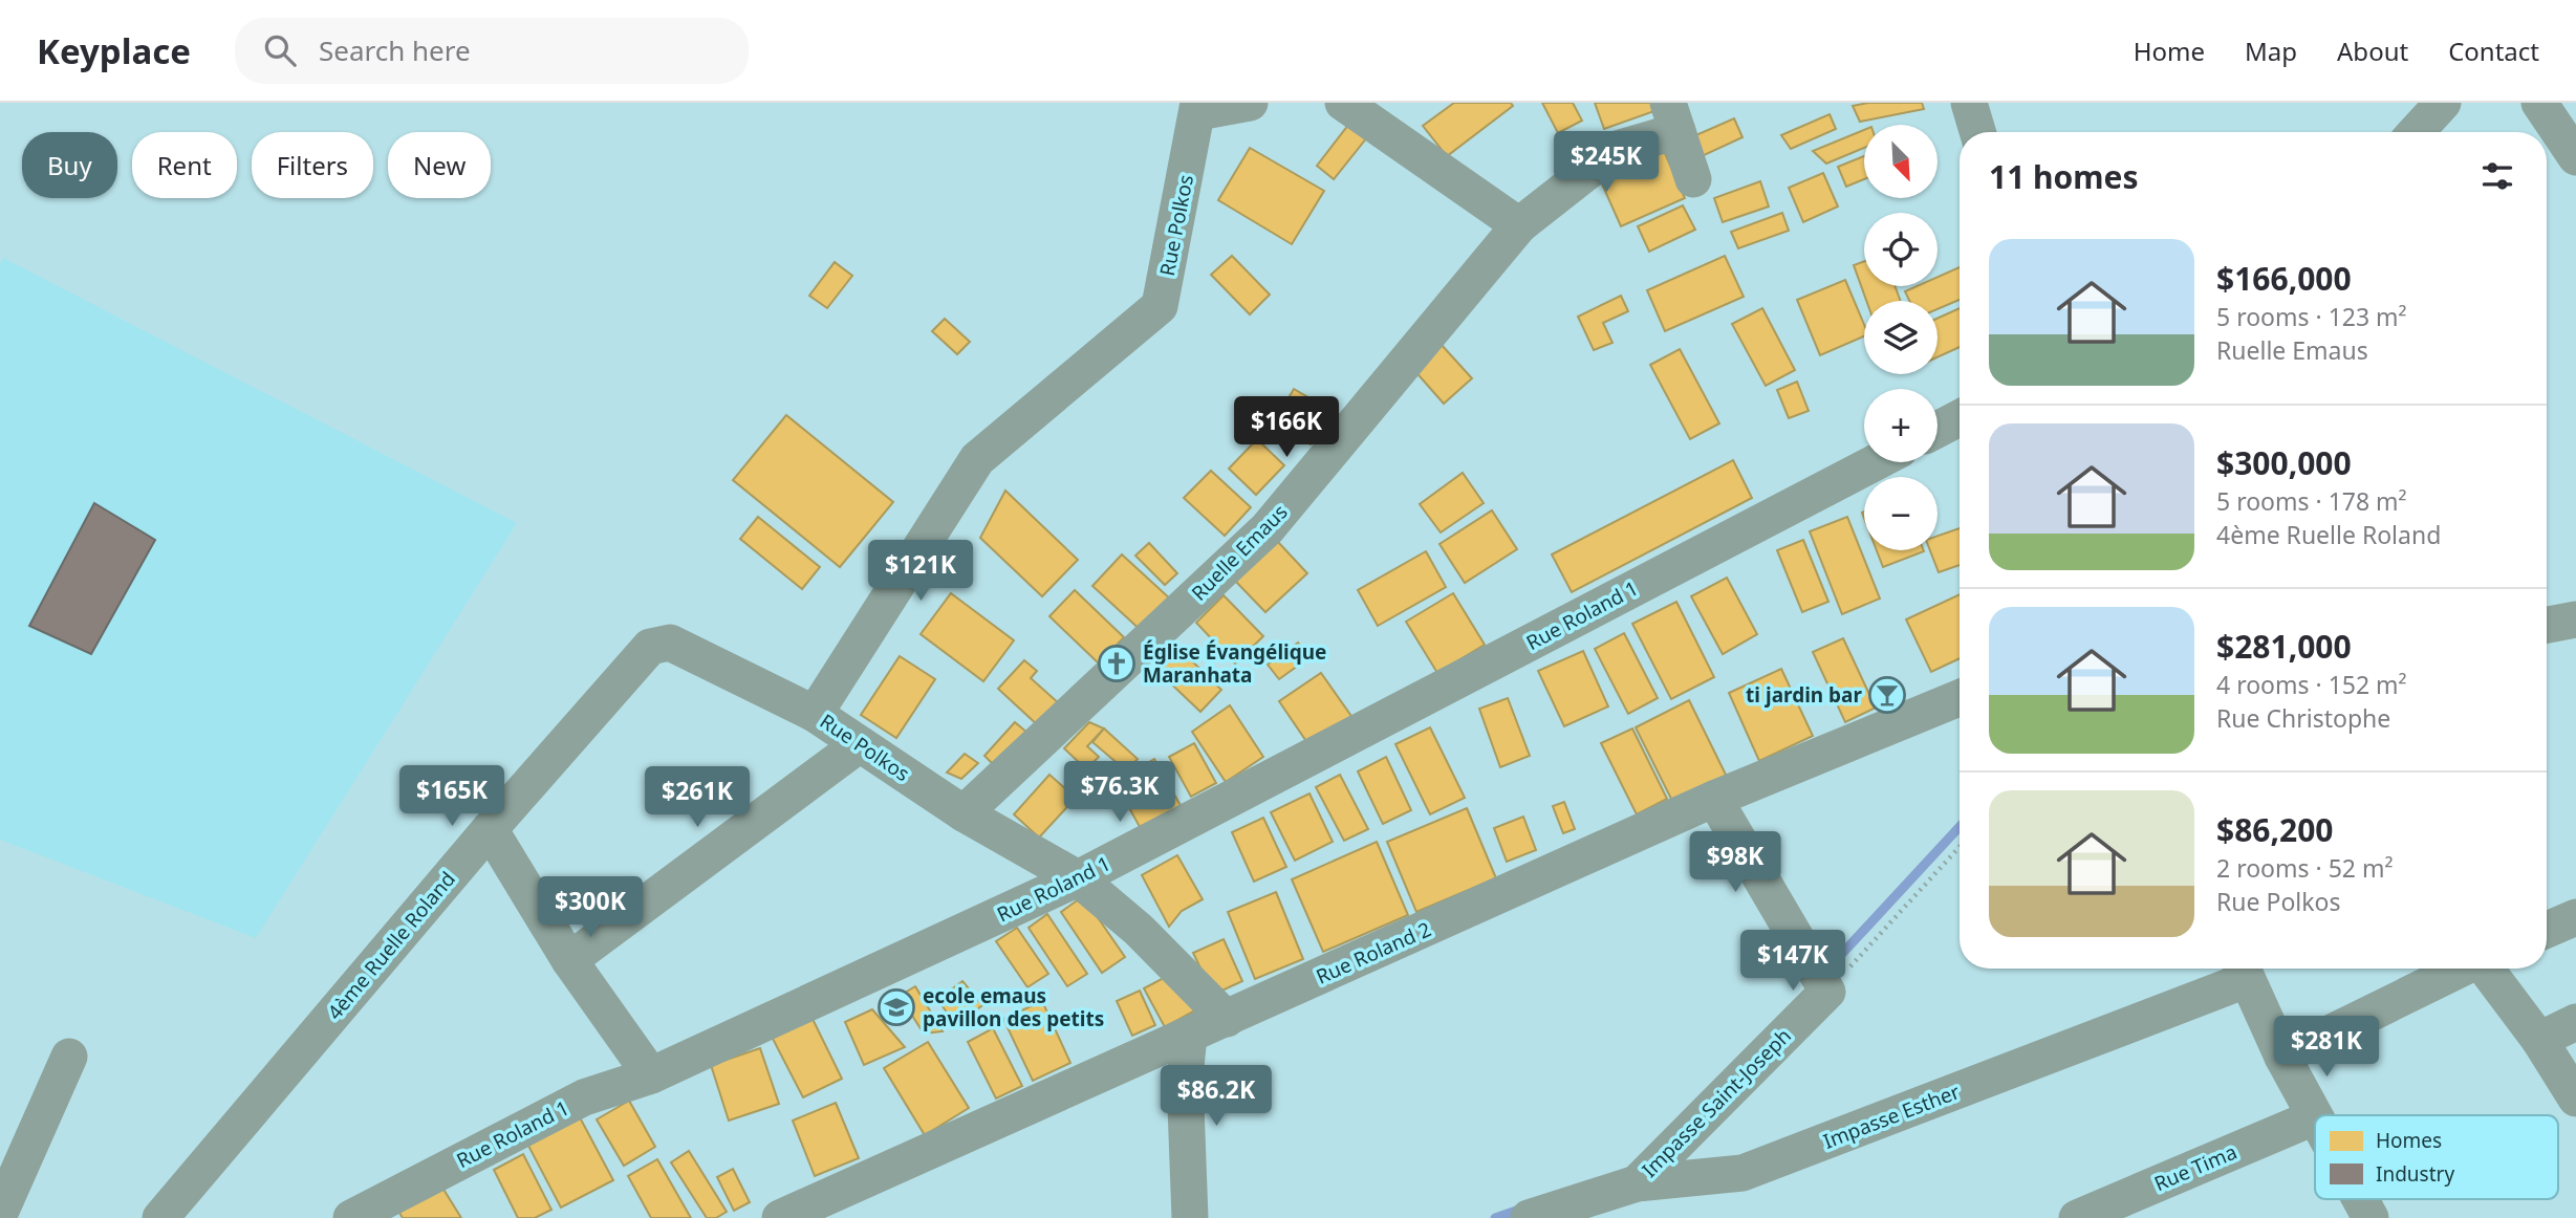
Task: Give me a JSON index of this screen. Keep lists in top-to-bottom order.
{
  "streets": {
    "street": [
      "Rue Polkos",
      "Ruelle Emaus",
      "Rue Roland 1",
      "4ème Ruelle Roland",
      "Rue Roland 2",
      "Impasse Saint-Joseph",
      "Impasse Esther",
      "Rue Tima"
    ]
  },
  "crossings": [
    ["Rue Polkos", "Ruelle Emaus"],
    ["Rue Polkos", "Rue Roland 1"],
    ["Rue Polkos", "4ème Ruelle Roland"],
    ["Rue Polkos", "Rue Roland 2"],
    ["Impasse Saint-Joseph", "Impasse Esther"]
  ],
  "places": {
    "church": ["Église Évangélique Maranhata"],
    "bar": ["ti jardin bar"],
    "school or university": ["ecole emaus pavillon des petits"]
  },
  "legend": ["Homes", "Industry"],
  "north": "bottom right",
  "page": {
    "header": "Keyplace",
    "search": "Search here",
    "nav": [
      "Home",
      "Map",
      "About",
      "Contact"
    ],
    "map_buttons": ["+", "−"],
    "price": [
      "$245K",
      "$166K",
      "$121K",
      "$76.3K",
      "$165K",
      "$261K",
      "$98K",
      "$300K",
      "$147K",
      "$281K",
      "$86.2K"
    ],
    "chip": [
      "Buy",
      "Rent",
      "Filters",
      "New"
    ],
    "heading": "11 homes",
    "list": [
      {
        "name": "$166,000",
        "note": "5 rooms · 123 m² · Ruelle Emaus"
      },
      {
        "name": "$300,000",
        "note": "5 rooms · 178 m² · 4ème Ruelle Roland"
      },
      {
        "name": "$281,000",
        "note": "4 rooms · 152 m² · Rue Christophe"
      },
      {
        "name": "$86,200",
        "note": "2 rooms · 52 m² · Rue Polkos"
      }
    ]
  }
}
